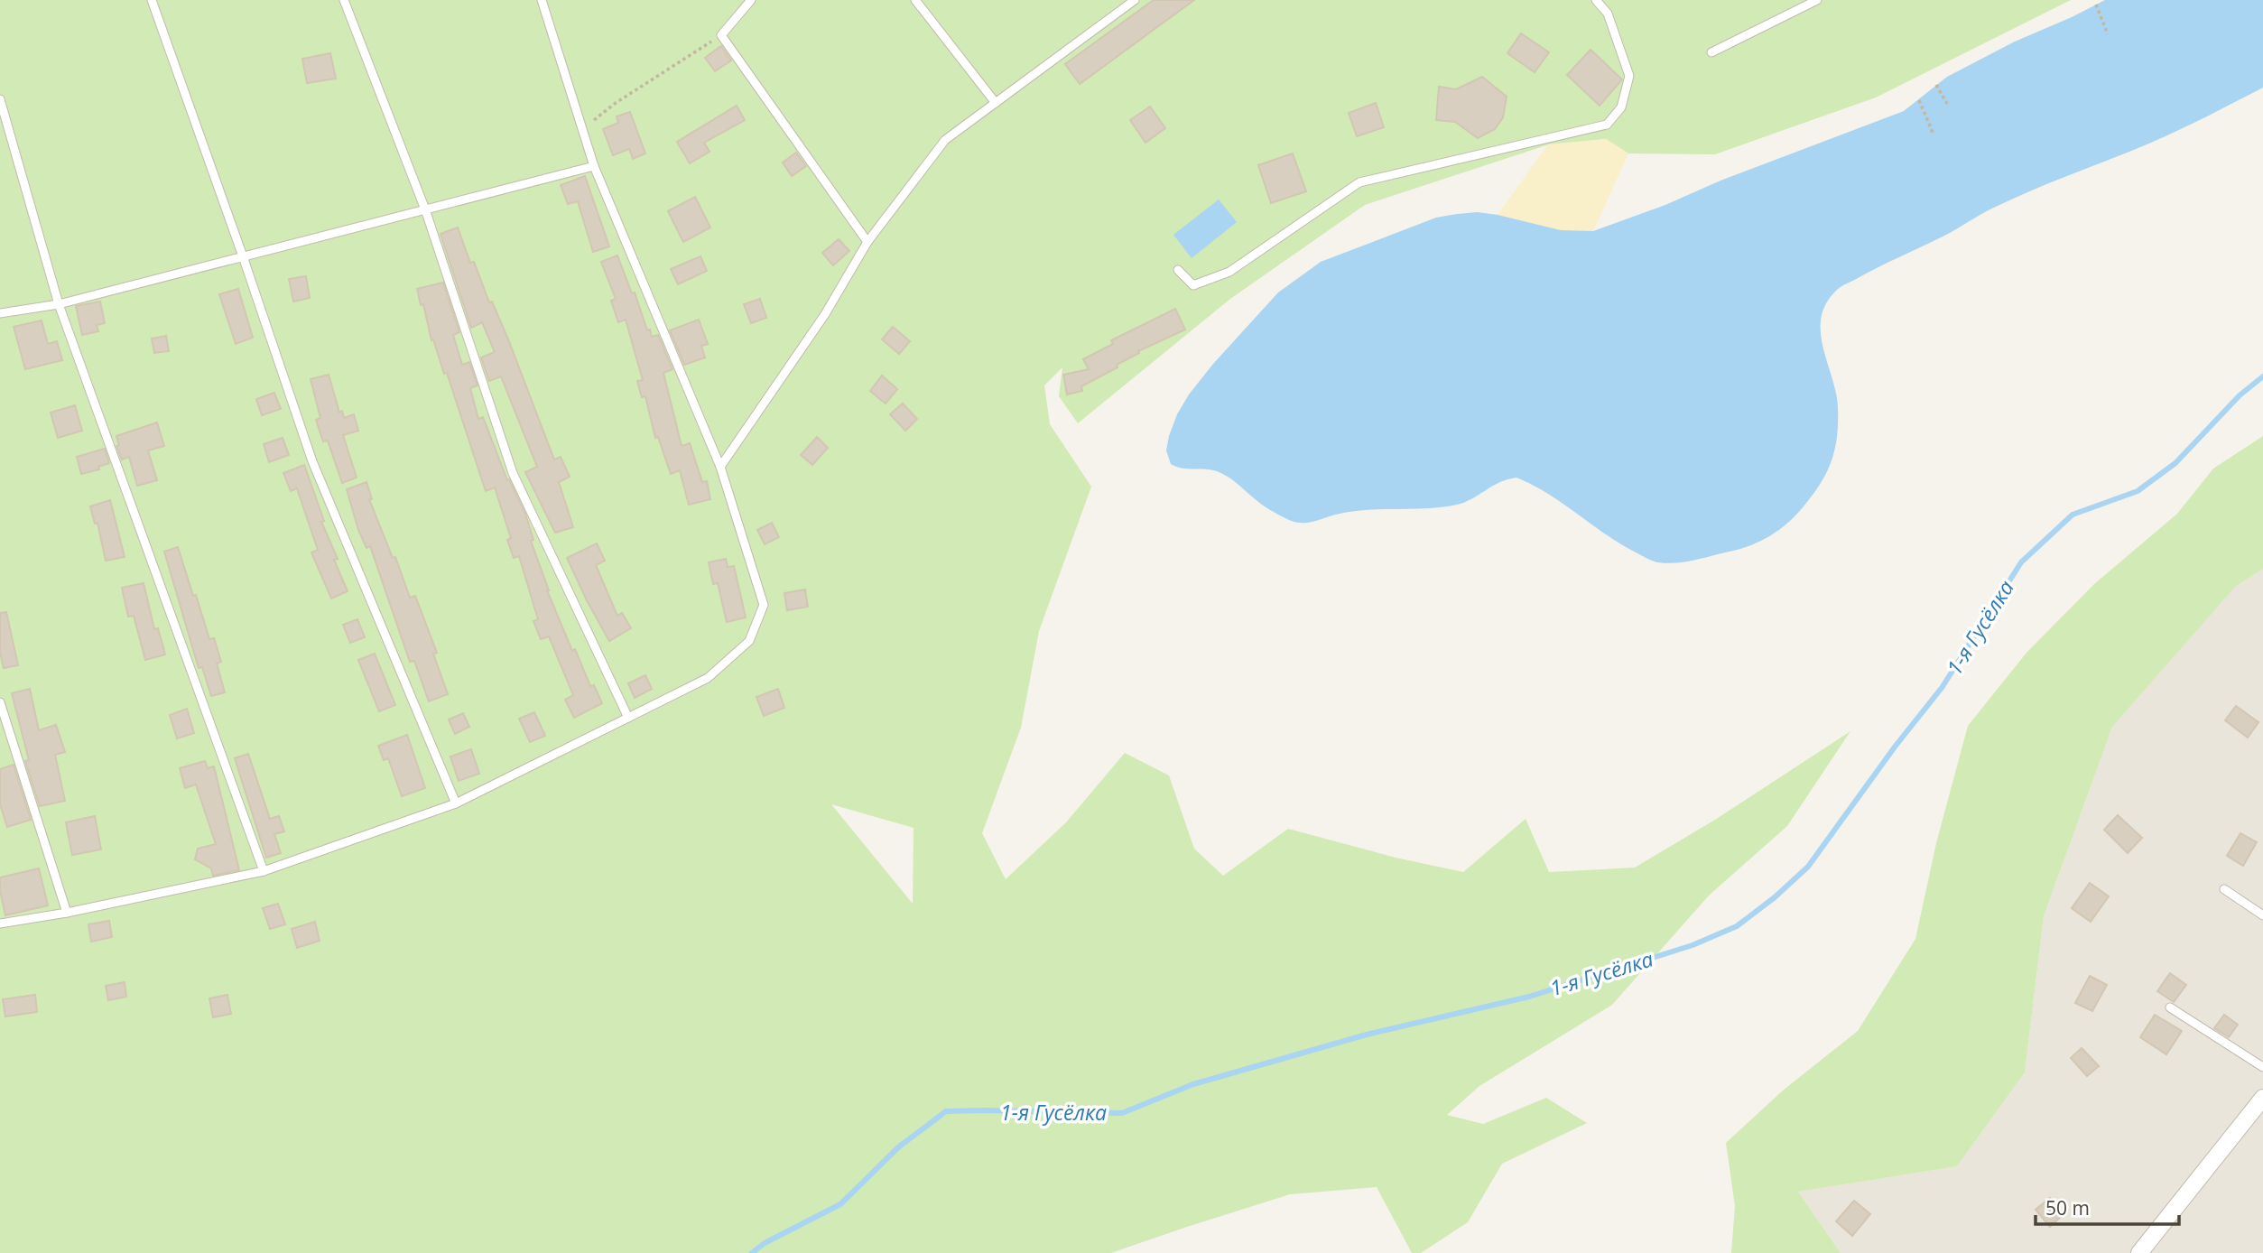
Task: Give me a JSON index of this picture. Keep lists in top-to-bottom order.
{
  "water": ["1-я Гусёлка"],
  "scale_bar": "50 m"
}
